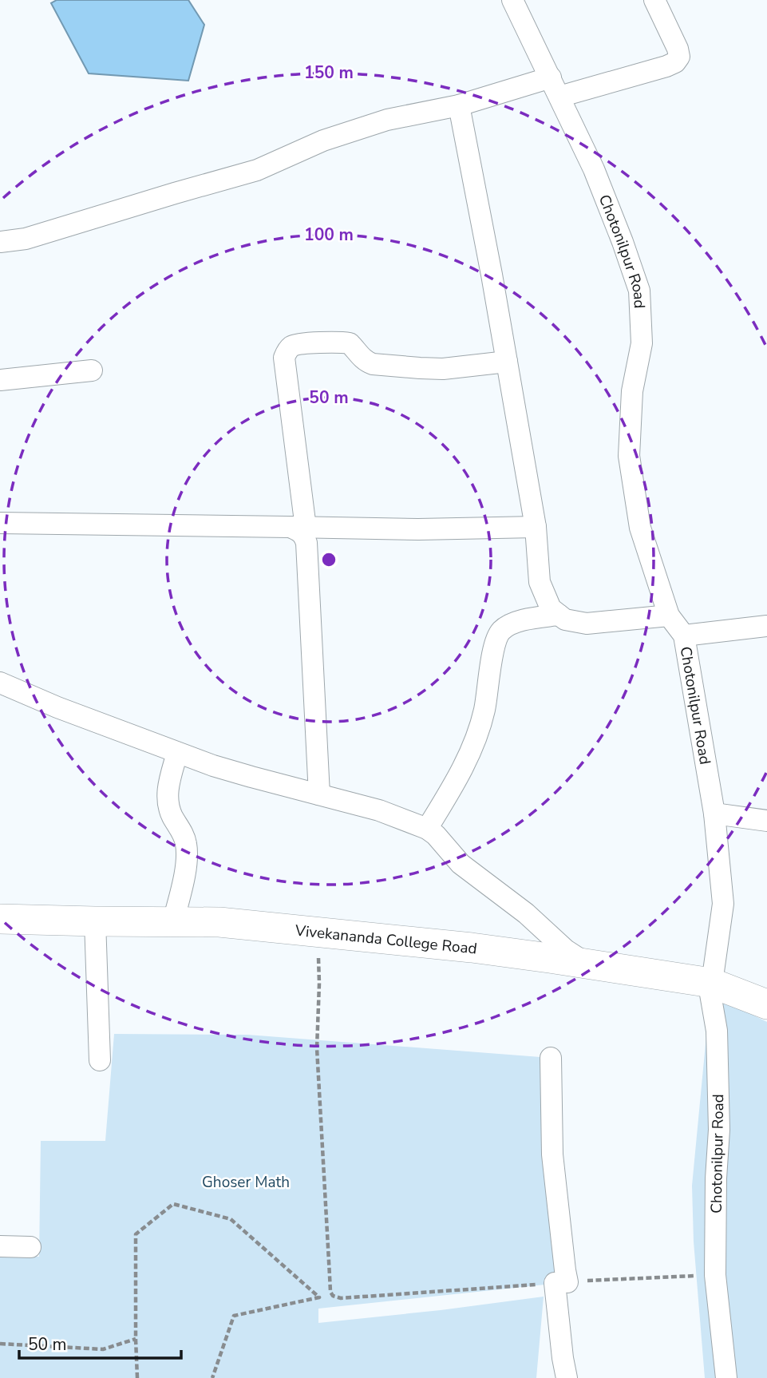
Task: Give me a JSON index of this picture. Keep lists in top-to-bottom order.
{
  "streets": {
    "street": ["Chotonilpur Road", "Vivekananda College Road"]
  },
  "crossings": [
    ["Chotonilpur Road", "Vivekananda College Road"]
  ],
  "parks": ["Ghoser Math"],
  "scale_bar": "50 m",
  "rings": ["150 m", "100 m", "50 m"]
}
